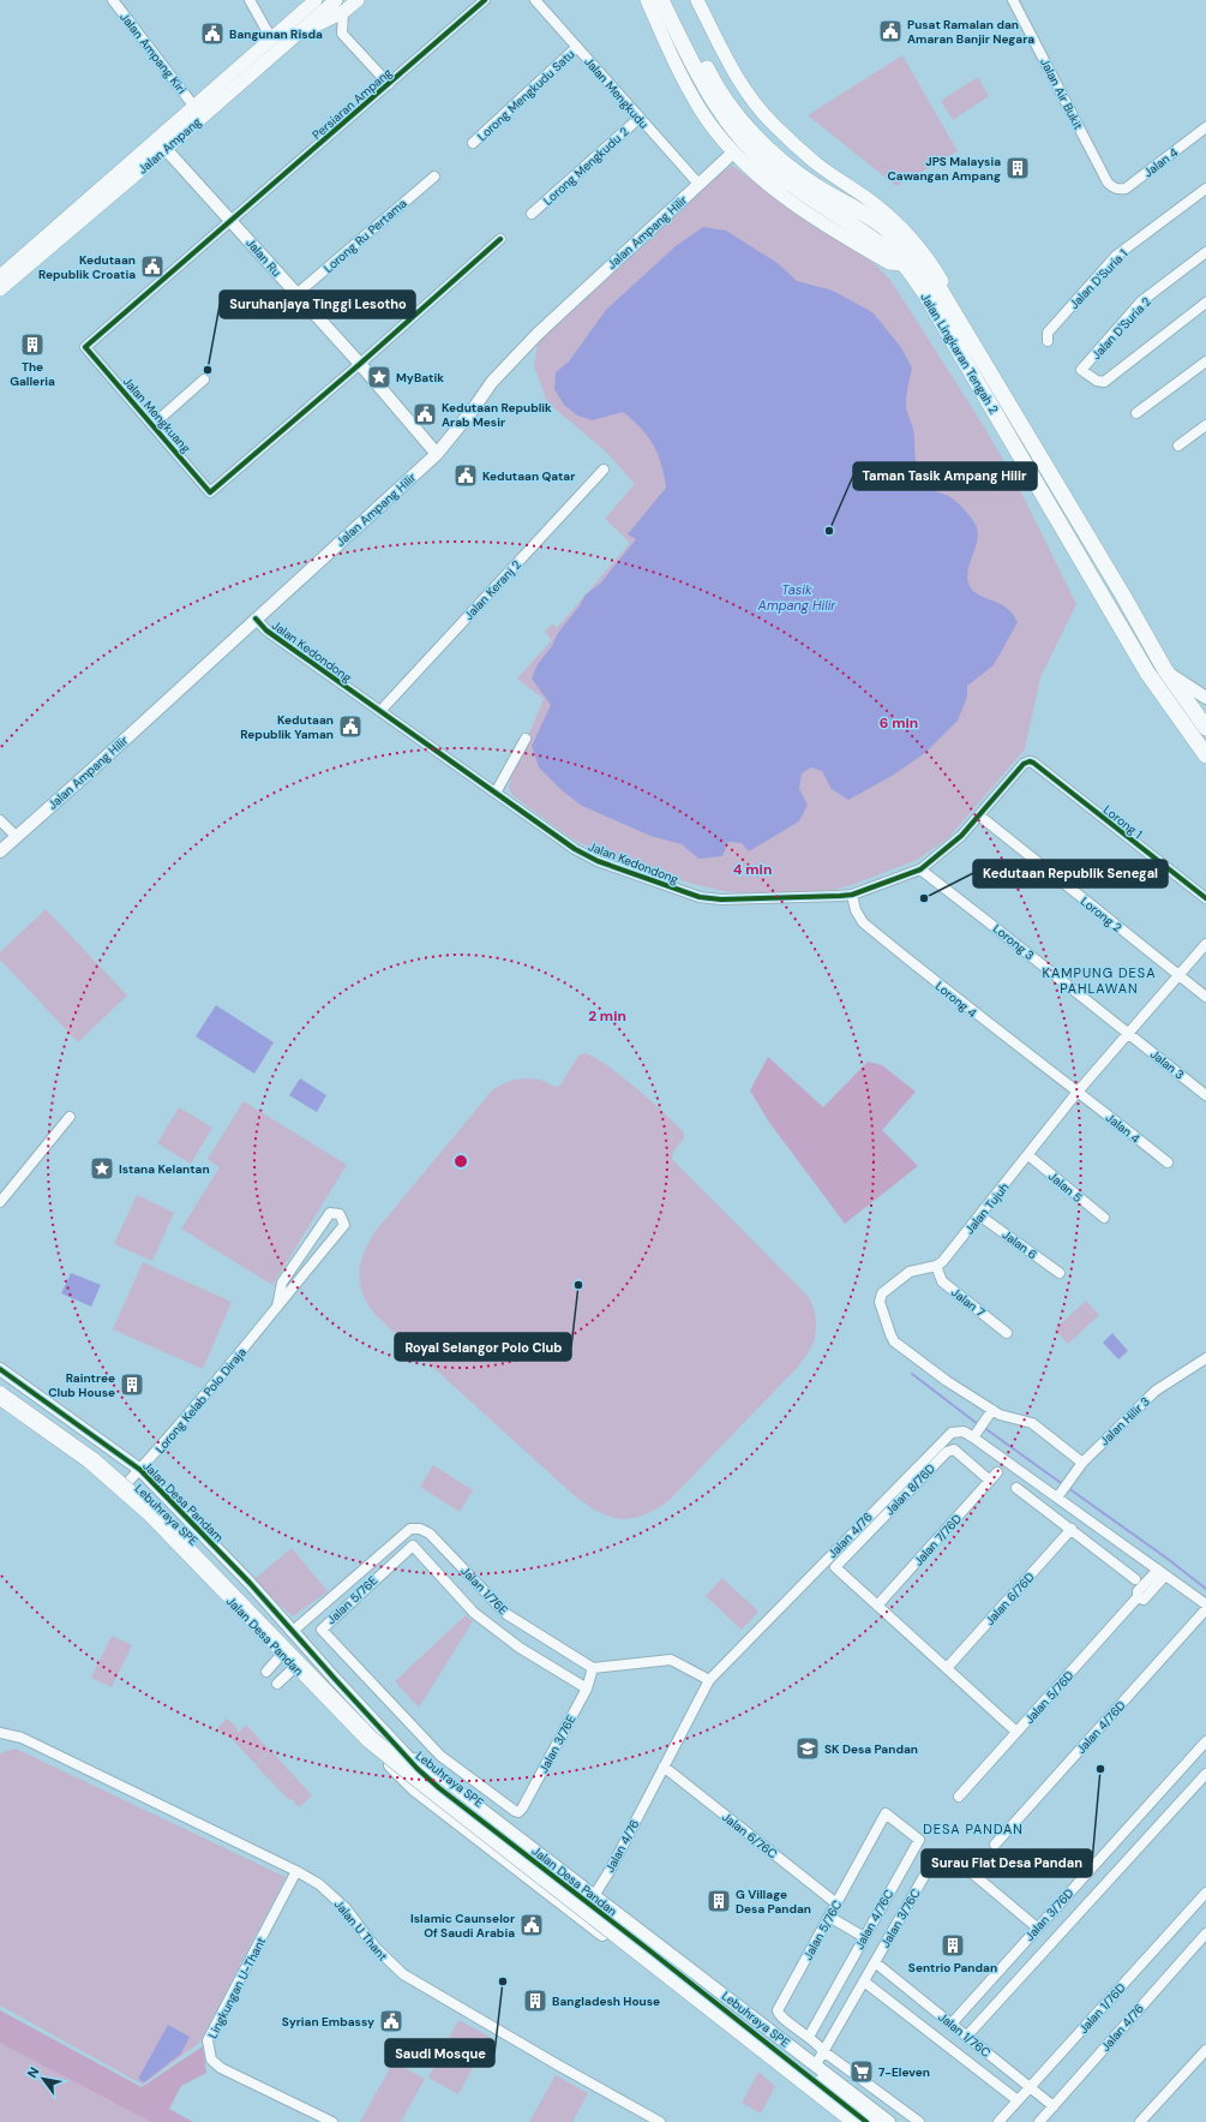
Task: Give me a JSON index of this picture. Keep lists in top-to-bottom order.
{
  "streets": {
    "highway": ["Jalan Lingkaran Tengah 2", "Lebuhraya SPE"],
    "main road": ["Jalan Ampang"],
    "street": [
      "Jalan Ampang Kiri",
      "Jalan Mengkudu",
      "Jalan Air Bukit",
      "Lorong Mengkudu Satu",
      "Persiaran Ampang",
      "Jalan 4",
      "Lorong Mengkudu 2",
      "Jalan Ampang Hilir",
      "Lorong Ru Pertama",
      "Jalan Ru",
      "Jalan D'Suria 1",
      "Jalan D'Suria 2",
      "Jalan Mengkuang",
      "Jalan Keranj 2",
      "Jalan Kedondong",
      "Lorong 1",
      "Lorong 2",
      "Lorong 3",
      "Lorong 4",
      "Jalan 3",
      "Jalan 5",
      "Jalan Tujuh",
      "Jalan 6",
      "Jalan 7",
      "Lorong Kelab Polo Diraja",
      "Jalan Hilir 3",
      "Jalan 8/76D",
      "Jalan Desa Pandam",
      "Jalan 4/76",
      "Jalan 7/76D",
      "Jalan 1/76E",
      "Jalan 6/76D",
      "Jalan 5/76E",
      "Jalan Desa Pandan",
      "Jalan 5/76D",
      "Jalan 4/76D",
      "Jalan 3/76E",
      "Jalan 6/76C",
      "Jalan 3/76D",
      "Jalan 3/76C",
      "Jalan 4/76C",
      "Jalan U Thant",
      "Jalan 5/76C",
      "Lingkungan U-Thant",
      "Jalan 1/76D",
      "Jalan 1/76C"
    ]
  },
  "crossings": [
    ["Jalan Ampang Kiri", "Jalan Ampang"],
    ["Jalan Mengkudu", "Lorong Mengkudu Satu"],
    ["Jalan Mengkudu", "Lorong Mengkudu 2"],
    ["Jalan Mengkudu", "Jalan Ampang Hilir"],
    ["Jalan Air Bukit", "Jalan 4"],
    ["Persiaran Ampang", "Jalan Ru"],
    ["Persiaran Ampang", "Jalan Mengkuang"],
    ["Jalan Ampang", "Jalan Ru"],
    ["Jalan 4", "Lorong 4"],
    ["Jalan 4", "Jalan Tujuh"],
    ["Jalan Ampang Hilir", "Jalan Ru"],
    ["Jalan Ampang Hilir", "Jalan Kedondong"],
    ["Lorong Ru Pertama", "Jalan Ru"],
    ["Jalan Ru", "Jalan Mengkuang"],
    ["Jalan Keranj 2", "Jalan Kedondong"],
    ["Jalan Kedondong", "Lorong 1"],
    ["Jalan Kedondong", "Lorong 2"],
    ["Jalan Kedondong", "Lorong 3"],
    ["Jalan Kedondong", "Lorong 4"],
    ["Lorong 2", "Jalan Tujuh"],
    ["Lorong 3", "Jalan 3"],
    ["Lorong 3", "Jalan Tujuh"],
    ["Lorong 4", "Jalan Tujuh"],
    ["Jalan 3", "Jalan Tujuh"],
    ["Jalan 5", "Jalan Tujuh"],
    ["Jalan Tujuh", "Jalan 6"],
    ["Jalan Tujuh", "Jalan 7"],
    ["Lorong Kelab Polo Diraja", "Jalan Desa Pandam"],
    ["Lorong Kelab Polo Diraja", "Jalan Desa Pandan"],
    ["Jalan Hilir 3", "Jalan 4/76"],
    ["Jalan 8/76D", "Jalan 7/76D"],
    ["Jalan Desa Pandam", "Jalan 1/76E"],
    ["Jalan Desa Pandam", "Jalan Desa Pandan"],
    ["Jalan 4/76", "Jalan Desa Pandan"],
    ["Jalan 4/76", "Jalan 5/76D"],
    ["Jalan 4/76", "Jalan 6/76C"],
    ["Jalan 4/76", "Jalan 1/76C"],
    ["Jalan 1/76E", "Jalan Desa Pandan"],
    ["Jalan 1/76E", "Jalan 3/76E"],
    ["Jalan 5/76E", "Jalan 3/76E"],
    ["Jalan Desa Pandan", "Jalan 3/76C"],
    ["Jalan 6/76C", "Jalan 5/76C"],
    ["Jalan 3/76D", "Jalan 3/76C"],
    ["Jalan 3/76D", "Jalan 1/76C"],
    ["Jalan 3/76C", "Jalan 1/76C"],
    ["Jalan 4/76C", "Jalan 5/76C"],
    ["Jalan U Thant", "Lingkungan U-Thant"],
    ["Jalan 1/76D", "Jalan 1/76C"]
  ],
  "districts": ["KAMPUNG DESA PAHLAWAN", "DESA PANDAN"],
  "water": ["Tasik Ampang Hilir"],
  "places": {
    "public building": [
      "Pusat Ramalan dan Amaran Banjir Negara",
      "Bangunan Risda",
      "Kedutaan Republik Croatia",
      "Kedutaan Republik Arab Mesir",
      "Kedutaan Qatar",
      "Kedutaan Republik Yaman",
      "Islamic Caunselor Of Saudi Arabia",
      "Syrian Embassy"
    ],
    "building": [
      "JPS Malaysia Cawangan Ampang",
      "The Galleria",
      "Raintree Club House",
      "G Village Desa Pandan",
      "Sentrio Pandan",
      "Bangladesh House"
    ],
    "other": [
      "Suruhanjaya Tinggi Lesotho",
      "Taman Tasik Ampang Hilir",
      "Kedutaan Republik Senegal",
      "Royal Selangor Polo Club",
      "Surau Flat Desa Pandan",
      "Saudi Mosque"
    ],
    "place": ["MyBatik", "Istana Kelantan"],
    "school or university": ["SK Desa Pandan"],
    "supermarket": ["7-Eleven"]
  },
  "north": "top left",
  "rings": ["6 min", "4 min", "2 min"]
}
